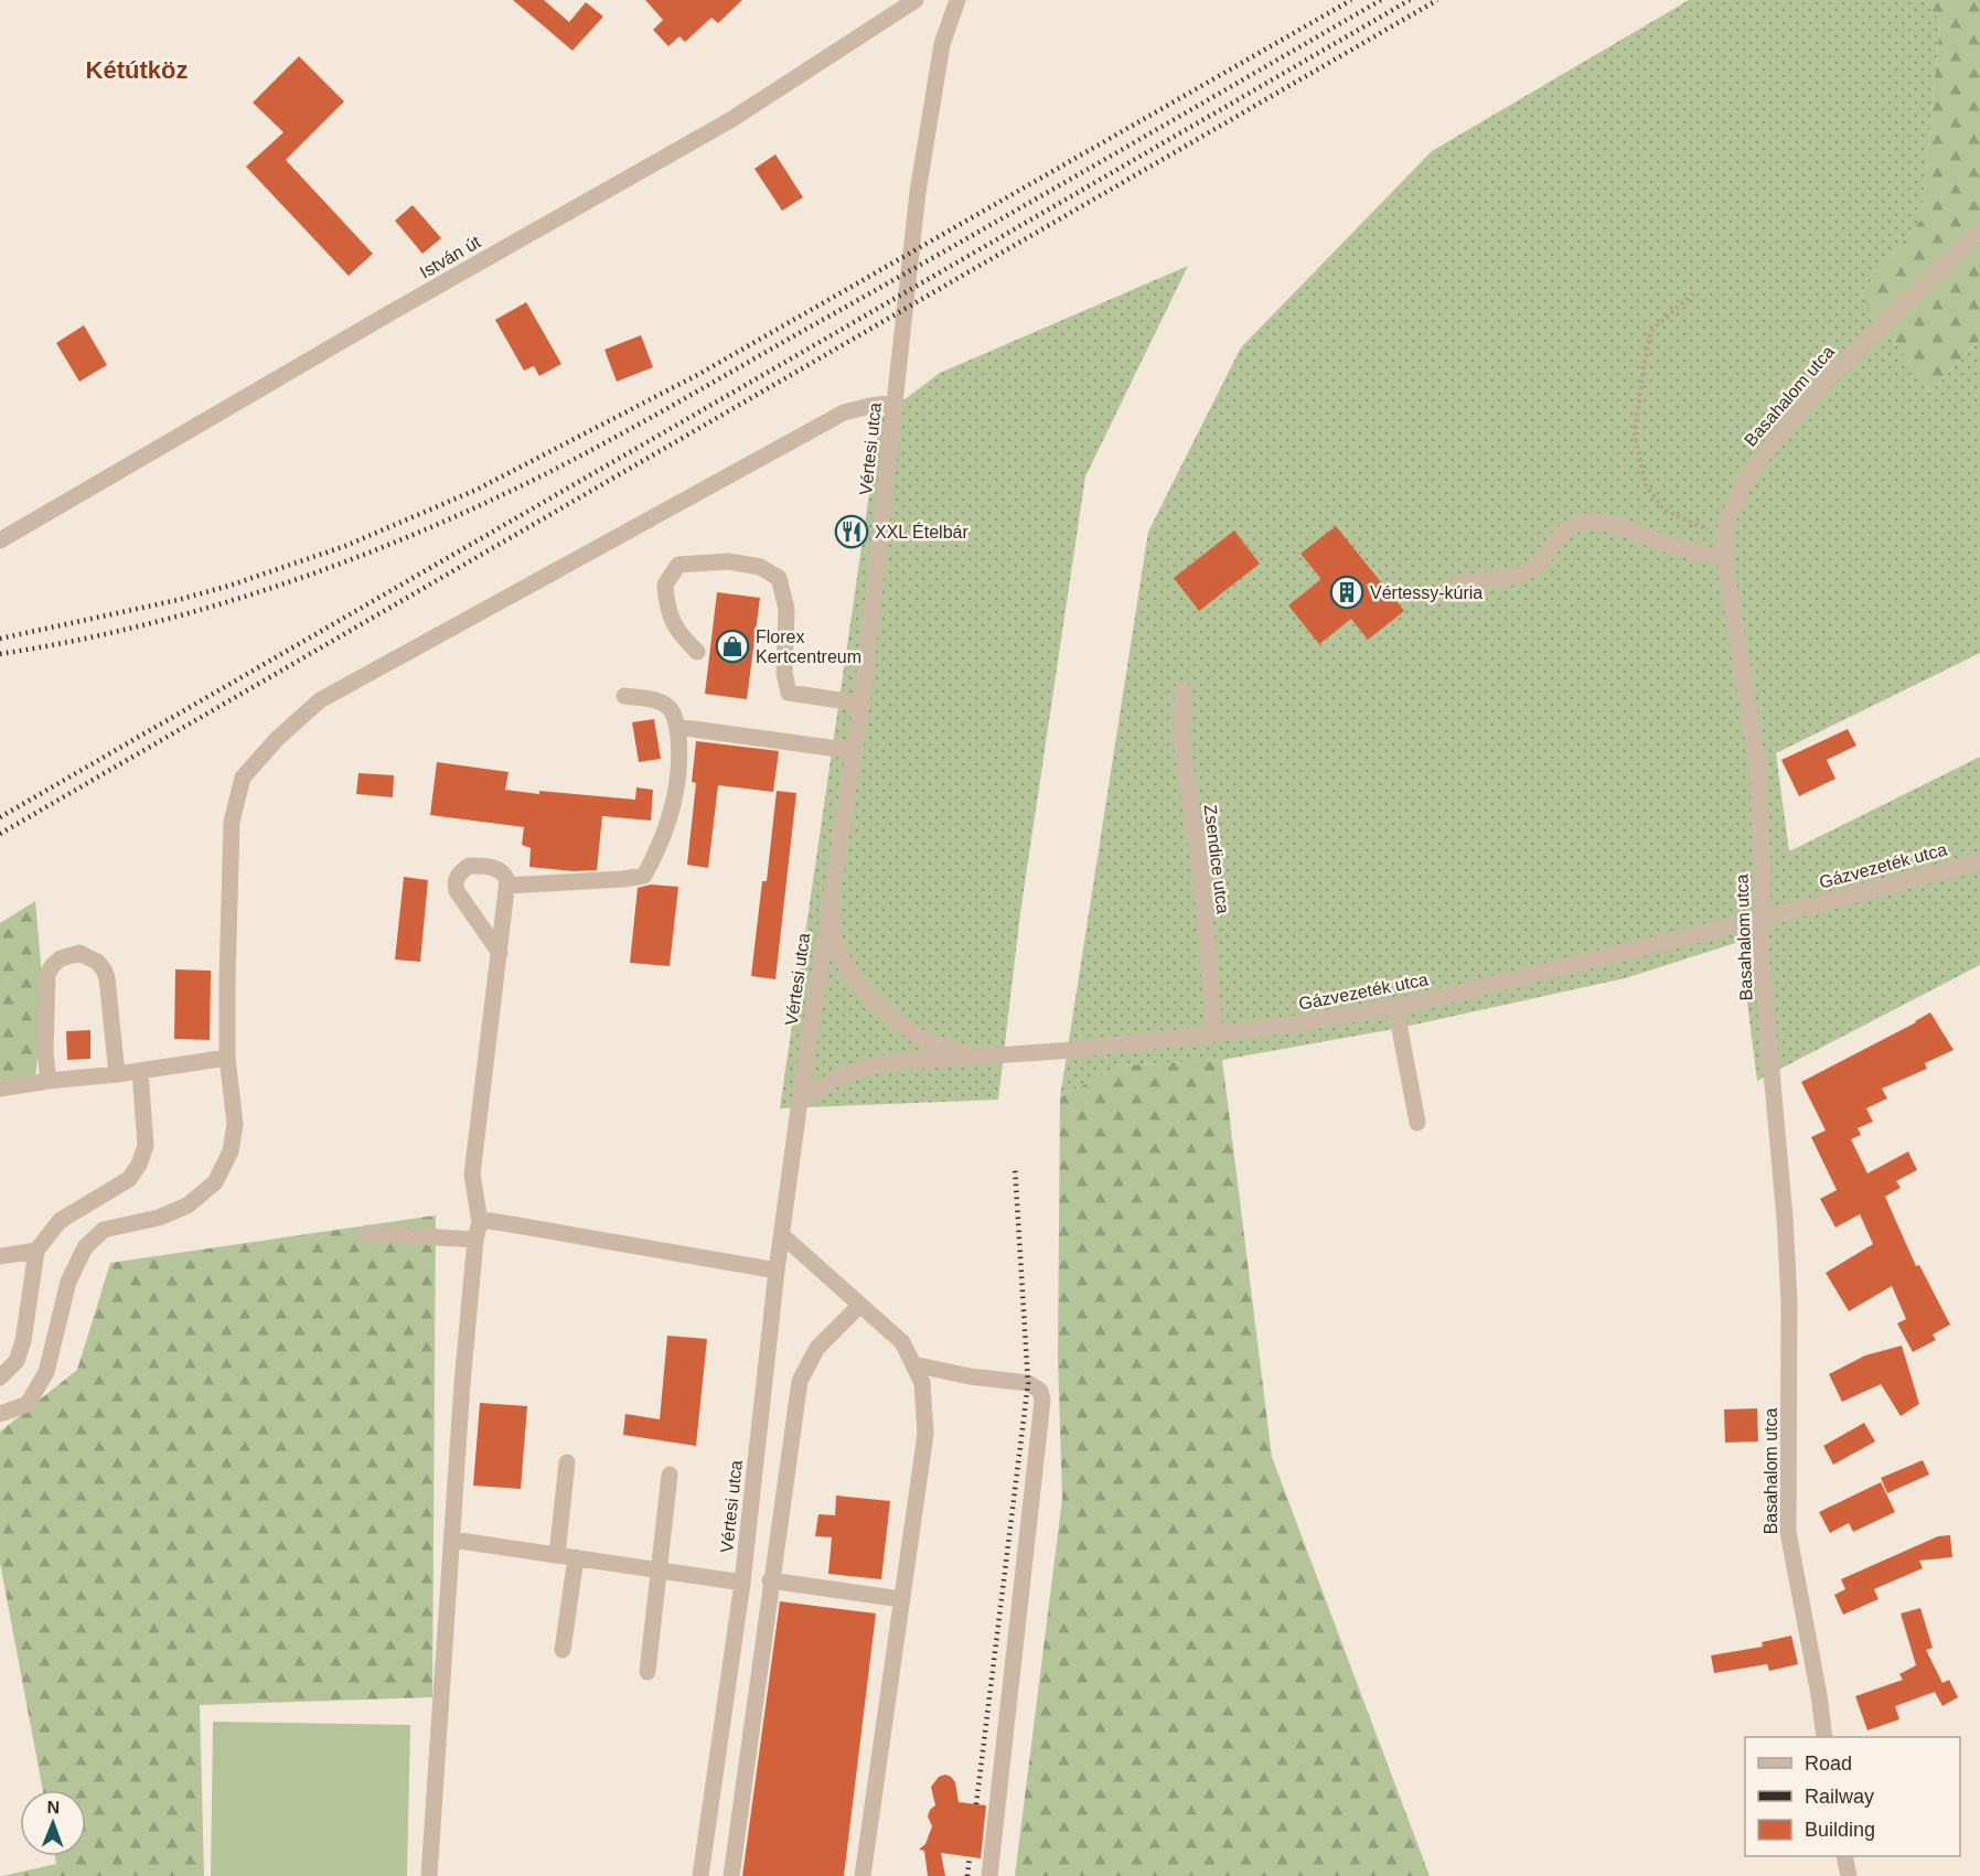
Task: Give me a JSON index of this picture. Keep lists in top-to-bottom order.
{
  "streets": {
    "street": [
      "István út",
      "Basahalom utca",
      "Vértesi utca",
      "Zsendice utca",
      "Gázvezeték utca"
    ]
  },
  "crossings": [
    ["Basahalom utca", "Gázvezeték utca"],
    ["Vértesi utca", "Gázvezeték utca"],
    ["Zsendice utca", "Gázvezeték utca"]
  ],
  "districts": ["Kétútköz"],
  "places": {
    "restaurant": ["XXL Ételbár"],
    "building": ["Vértessy-kúria"],
    "shop": ["Florex Kertcentreum"]
  },
  "legend": ["Road", "Railway", "Building"],
  "north": "top"
}
